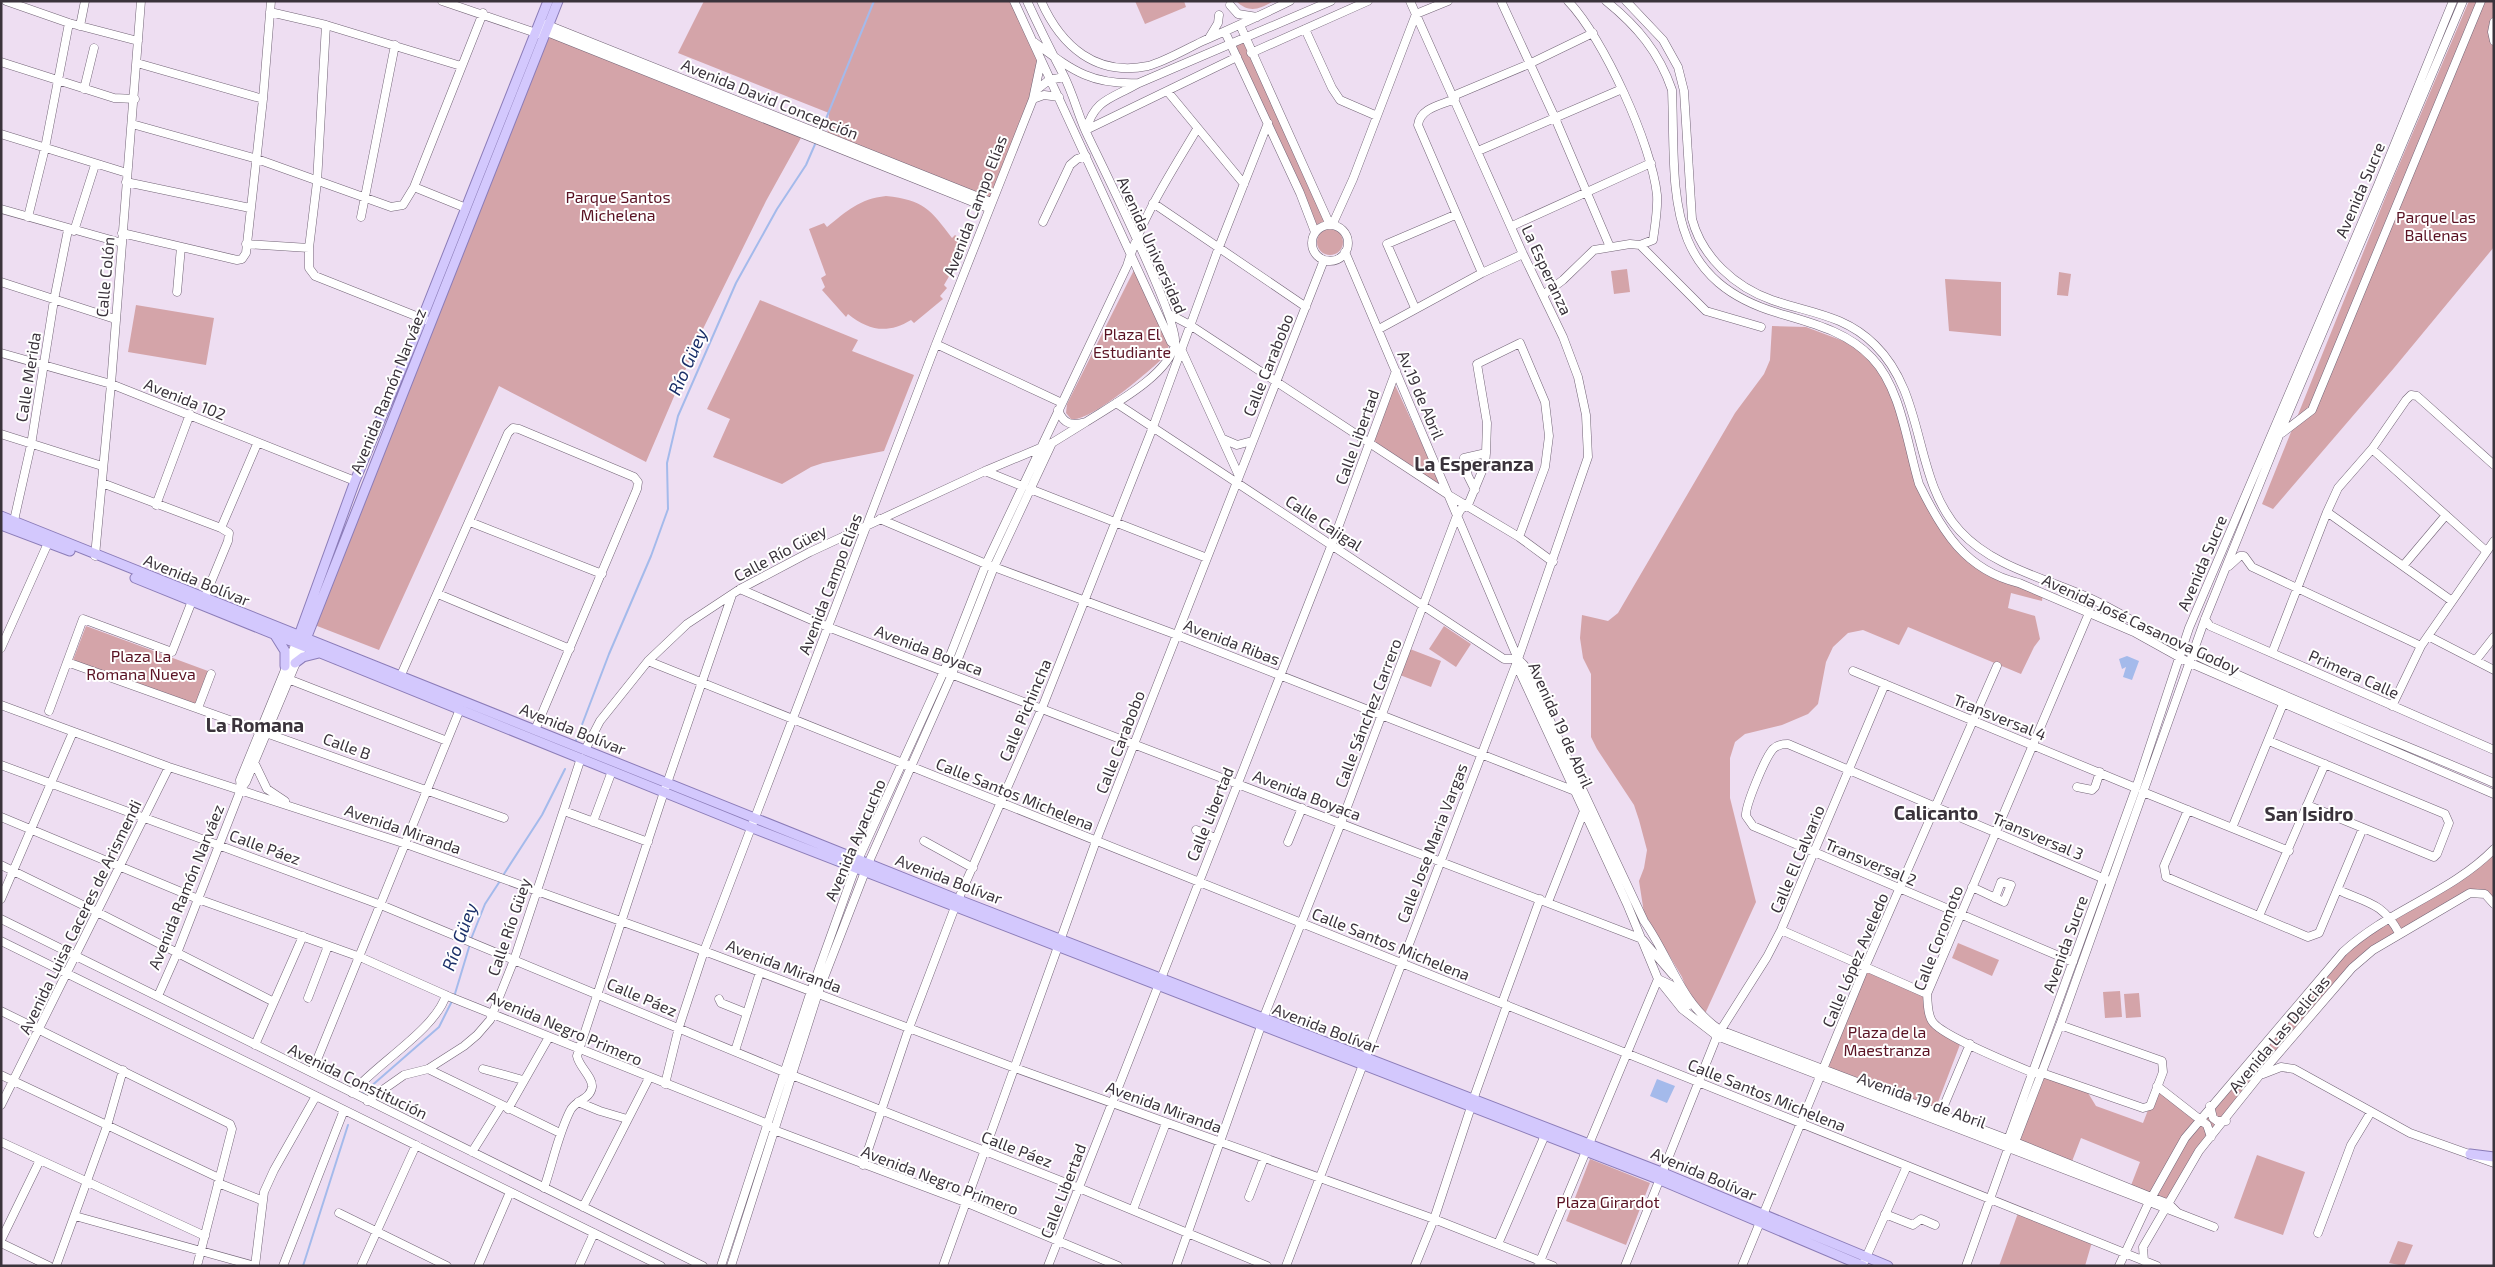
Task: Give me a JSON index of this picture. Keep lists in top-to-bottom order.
{
  "streets": {
    "main road": ["Avenida Ramón Narváez", "Avenida Bolívar"],
    "street": [
      "Avenida David Concepción",
      "Avenida Sucre",
      "Avenida Campo Elías",
      "Avenida Universidad",
      "La Esperanza",
      "Calle Colón",
      "Calle Carabobo",
      "Calle Merida",
      "Av.19 de Abril",
      "Avenida 102",
      "Calle Libertad",
      "Calle Cajigal",
      "Calle Río Güey",
      "Avenida José Casanova Godoy",
      "Avenida Ribas",
      "Avenida Boyaca",
      "Primera Calle",
      "Calle Pichincha",
      "Calle Sánchez Carrero",
      "Transversal 4",
      "Avenida 19 de Abril",
      "Calle B",
      "Calle Santos Michelena",
      "Avenida Miranda",
      "Transversal 3",
      "Avenida Ayacucho",
      "Calle Jose Maria Vargas",
      "Calle Páez",
      "Calle El Calvario",
      "Transversal 2",
      "Avenida Luisa Caceres de Arismendi",
      "Calle Coromoto",
      "Calle López Aveledo",
      "Avenida Negro Primero",
      "Avenida Las Delicias",
      "Avenida Constitución"
    ]
  },
  "crossings": [
    ["Avenida David Concepción", "Avenida Campo Elías"],
    ["Avenida David Concepción", "Avenida Ramón Narváez"],
    ["Avenida Sucre", "Avenida José Casanova Godoy"],
    ["Avenida Sucre", "Primera Calle"],
    ["Avenida Sucre", "Transversal 4"],
    ["Avenida Sucre", "Avenida 19 de Abril"],
    ["Avenida Sucre", "Calle Santos Michelena"],
    ["Avenida Sucre", "Transversal 3"],
    ["Avenida Sucre", "Transversal 2"],
    ["Avenida Sucre", "Calle Coromoto"],
    ["Avenida Campo Elías", "Avenida Universidad"],
    ["Avenida Campo Elías", "Calle Río Güey"],
    ["Avenida Campo Elías", "Avenida Bolívar"],
    ["Avenida Campo Elías", "Avenida Boyaca"],
    ["Avenida Campo Elías", "Calle Santos Michelena"],
    ["Avenida Campo Elías", "Avenida Miranda"],
    ["Avenida Campo Elías", "Calle Páez"],
    ["Avenida Campo Elías", "Avenida Negro Primero"],
    ["Avenida Universidad", "Avenida Ayacucho"],
    ["La Esperanza", "Av.19 de Abril"],
    ["La Esperanza", "Calle Cajigal"],
    ["La Esperanza", "Avenida 19 de Abril"],
    ["La Esperanza", "Calle Jose Maria Vargas"],
    ["Calle Colón", "Avenida 102"],
    ["Calle Colón", "Avenida Bolívar"],
    ["Calle Carabobo", "Av.19 de Abril"],
    ["Calle Carabobo", "Calle Cajigal"],
    ["Calle Carabobo", "Avenida Bolívar"],
    ["Calle Carabobo", "Avenida Ribas"],
    ["Calle Carabobo", "Avenida Boyaca"],
    ["Calle Carabobo", "Calle Santos Michelena"],
    ["Calle Carabobo", "Avenida Miranda"],
    ["Calle Carabobo", "Calle Páez"],
    ["Calle Carabobo", "Avenida Negro Primero"],
    ["Calle Merida", "Avenida 102"],
    ["Calle Merida", "Avenida Bolívar"],
    ["Avenida Ramón Narváez", "Avenida 102"],
    ["Avenida Ramón Narváez", "Avenida Bolívar"],
    ["Avenida Ramón Narváez", "Calle B"],
    ["Avenida Ramón Narváez", "Avenida Miranda"],
    ["Avenida Ramón Narváez", "Calle Páez"],
    ["Avenida Ramón Narváez", "Avenida Negro Primero"],
    ["Avenida Ramón Narváez", "Avenida Constitución"],
    ["Av.19 de Abril", "Calle Libertad"],
    ["Av.19 de Abril", "Calle Cajigal"],
    ["Av.19 de Abril", "Calle Sánchez Carrero"],
    ["Av.19 de Abril", "Avenida 19 de Abril"],
    ["Av.19 de Abril", "Calle Jose Maria Vargas"],
    ["Calle Libertad", "Calle Cajigal"],
    ["Calle Libertad", "Avenida Bolívar"],
    ["Calle Libertad", "Avenida Ribas"],
    ["Calle Libertad", "Avenida Boyaca"],
    ["Calle Libertad", "Calle Santos Michelena"],
    ["Calle Libertad", "Avenida Miranda"],
    ["Calle Libertad", "Calle Páez"],
    ["Calle Libertad", "Avenida Negro Primero"],
    ["Calle Cajigal", "Calle Pichincha"],
    ["Calle Cajigal", "Calle Sánchez Carrero"],
    ["Calle Cajigal", "Avenida 19 de Abril"],
    ["Calle Cajigal", "Calle Jose Maria Vargas"],
    ["Calle Río Güey", "Avenida Bolívar"],
    ["Calle Río Güey", "Avenida Ribas"],
    ["Calle Río Güey", "Avenida Boyaca"],
    ["Calle Río Güey", "Calle Santos Michelena"],
    ["Calle Río Güey", "Avenida Miranda"],
    ["Calle Río Güey", "Avenida Ayacucho"],
    ["Calle Río Güey", "Calle Páez"],
    ["Calle Río Güey", "Avenida Negro Primero"],
    ["Calle Río Güey", "Avenida Constitución"],
    ["Avenida Bolívar", "Calle Pichincha"],
    ["Avenida Bolívar", "Calle Sánchez Carrero"],
    ["Avenida Bolívar", "Avenida Ayacucho"],
    ["Avenida Bolívar", "Calle Jose Maria Vargas"],
    ["Avenida Bolívar", "Calle El Calvario"],
    ["Avenida Bolívar", "Calle López Aveledo"],
    ["Avenida José Casanova Godoy", "Calle Coromoto"],
    ["Avenida Ribas", "Calle Pichincha"],
    ["Avenida Ribas", "Calle Sánchez Carrero"],
    ["Avenida Ribas", "Avenida 19 de Abril"],
    ["Avenida Ribas", "Avenida Ayacucho"],
    ["Avenida Ribas", "Calle Jose Maria Vargas"],
    ["Avenida Boyaca", "Calle Pichincha"],
    ["Avenida Boyaca", "Calle Sánchez Carrero"],
    ["Avenida Boyaca", "Avenida 19 de Abril"],
    ["Avenida Boyaca", "Avenida Ayacucho"],
    ["Avenida Boyaca", "Calle Jose Maria Vargas"],
    ["Calle Pichincha", "Calle Santos Michelena"],
    ["Calle Pichincha", "Avenida Miranda"],
    ["Calle Pichincha", "Calle Páez"],
    ["Calle Pichincha", "Avenida Negro Primero"],
    ["Calle Sánchez Carrero", "Calle Santos Michelena"],
    ["Calle Sánchez Carrero", "Avenida Miranda"],
    ["Calle Sánchez Carrero", "Calle Páez"],
    ["Transversal 4", "Calle El Calvario"],
    ["Transversal 4", "Calle Coromoto"],
    ["Transversal 4", "Calle López Aveledo"],
    ["Avenida 19 de Abril", "Calle Jose Maria Vargas"],
    ["Avenida 19 de Abril", "Calle El Calvario"],
    ["Avenida 19 de Abril", "Calle López Aveledo"],
    ["Avenida 19 de Abril", "Avenida Las Delicias"],
    ["Calle Santos Michelena", "Avenida Ayacucho"],
    ["Calle Santos Michelena", "Calle Jose Maria Vargas"],
    ["Calle Santos Michelena", "Calle El Calvario"],
    ["Calle Santos Michelena", "Calle López Aveledo"],
    ["Calle Santos Michelena", "Avenida Las Delicias"],
    ["Avenida Miranda", "Avenida Ayacucho"],
    ["Avenida Miranda", "Calle Jose Maria Vargas"],
    ["Avenida Miranda", "Avenida Luisa Caceres de Arismendi"],
    ["Transversal 3", "Calle El Calvario"],
    ["Transversal 3", "Transversal 2"],
    ["Transversal 3", "Calle Coromoto"],
    ["Transversal 3", "Calle López Aveledo"],
    ["Avenida Ayacucho", "Calle Páez"],
    ["Avenida Ayacucho", "Avenida Negro Primero"],
    ["Calle Páez", "Avenida Luisa Caceres de Arismendi"],
    ["Calle El Calvario", "Transversal 2"],
    ["Transversal 2", "Calle Coromoto"],
    ["Transversal 2", "Calle López Aveledo"],
    ["Avenida Luisa Caceres de Arismendi", "Avenida Negro Primero"],
    ["Avenida Luisa Caceres de Arismendi", "Avenida Constitución"]
  ],
  "districts": [
    "La Esperanza",
    "La Romana",
    "Calicanto",
    "San Isidro"
  ],
  "water": ["Río Güey"],
  "parks": [
    "Parque Santos Michelena",
    "Parque Las Ballenas",
    "Plaza El Estudiante",
    "Plaza La Romana Nueva",
    "Plaza de la Maestranza",
    "Plaza Girardot"
  ]
}
